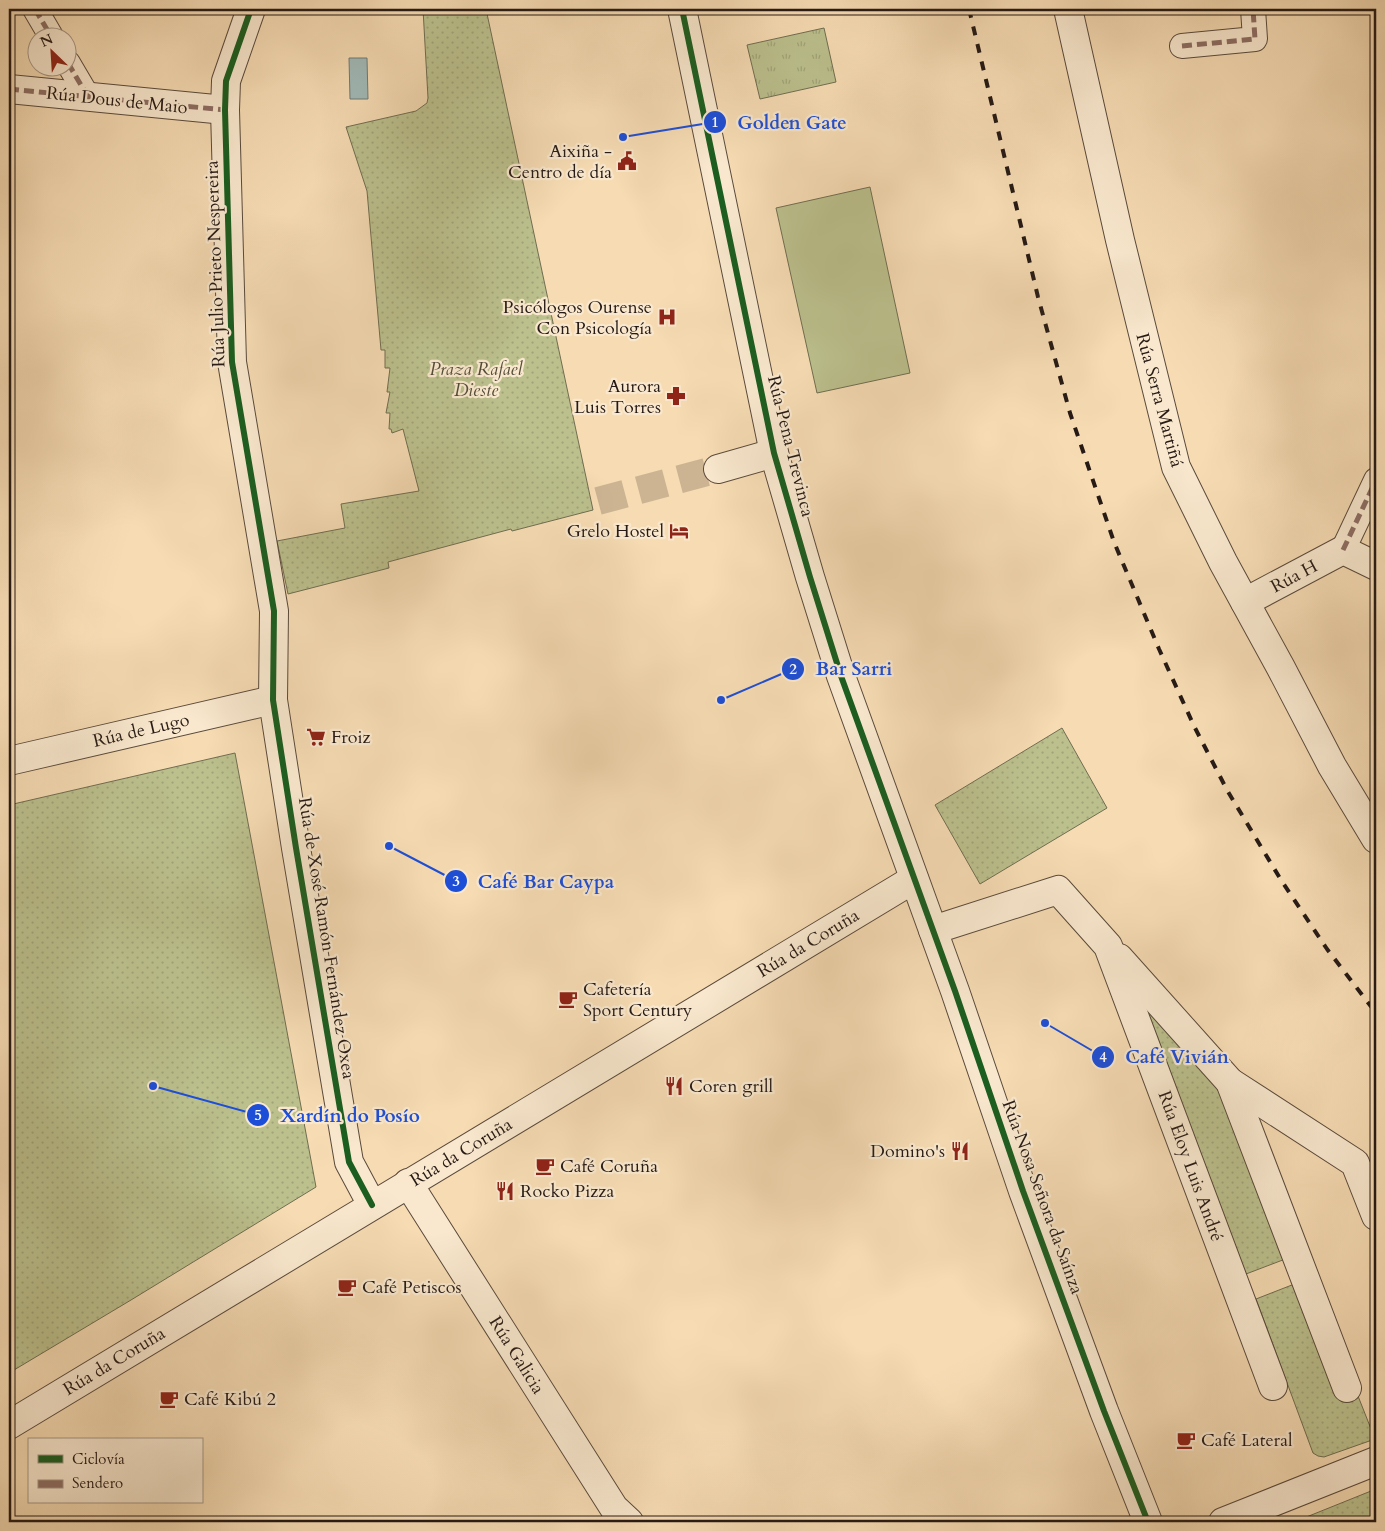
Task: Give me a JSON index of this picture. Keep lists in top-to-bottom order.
{
  "streets": {
    "street": [
      "Rúa Dous de Maio",
      "Rúa Julio Prieto Nespereira",
      "Rúa Serra Martiñá",
      "Rúa Pena Trevinca",
      "Rúa H",
      "Rúa de Lugo",
      "Rúa de Xosé Ramón Fernández Oxea",
      "Rúa da Coruña",
      "Rúa Eloy Luis André",
      "Rúa Nosa Señora da Saínza",
      "Rúa Galicia"
    ]
  },
  "crossings": [
    ["Rúa Dous de Maio", "Rúa Julio Prieto Nespereira"],
    ["Rúa Julio Prieto Nespereira", "Rúa de Lugo"],
    ["Rúa Julio Prieto Nespereira", "Rúa de Xosé Ramón Fernández Oxea"],
    ["Rúa Serra Martiñá", "Rúa H"],
    ["Rúa Pena Trevinca", "Rúa da Coruña"],
    ["Rúa Pena Trevinca", "Rúa Nosa Señora da Saínza"],
    ["Rúa de Lugo", "Rúa de Xosé Ramón Fernández Oxea"],
    ["Rúa de Xosé Ramón Fernández Oxea", "Rúa da Coruña"],
    ["Rúa da Coruña", "Rúa Nosa Señora da Saínza"],
    ["Rúa da Coruña", "Rúa Galicia"],
    ["Rúa Eloy Luis André", "Rúa Nosa Señora da Saínza"]
  ],
  "parks": ["Praza Rafael Dieste"],
  "places": {
    "other": [
      "Golden Gate",
      "Bar Sarri",
      "Café Bar Caypa",
      "Café Vivián",
      "Xardín do Posío"
    ],
    "public building": ["Aixiña - Centro de día"],
    "hospital": ["Psicólogos Ourense Con Psicología"],
    "pharmacy": ["Aurora Luis Torres"],
    "hotel": ["Grelo Hostel"],
    "supermarket": ["Froiz"],
    "cafe": [
      "Cafetería Sport Century",
      "Café Coruña",
      "Café Petiscos",
      "Café Kibú 2",
      "Café Lateral"
    ],
    "restaurant": ["Coren grill", "Domino's", "Rocko Pizza"]
  },
  "legend": ["Ciclovía", "Sendero"],
  "north": "top left"
}
